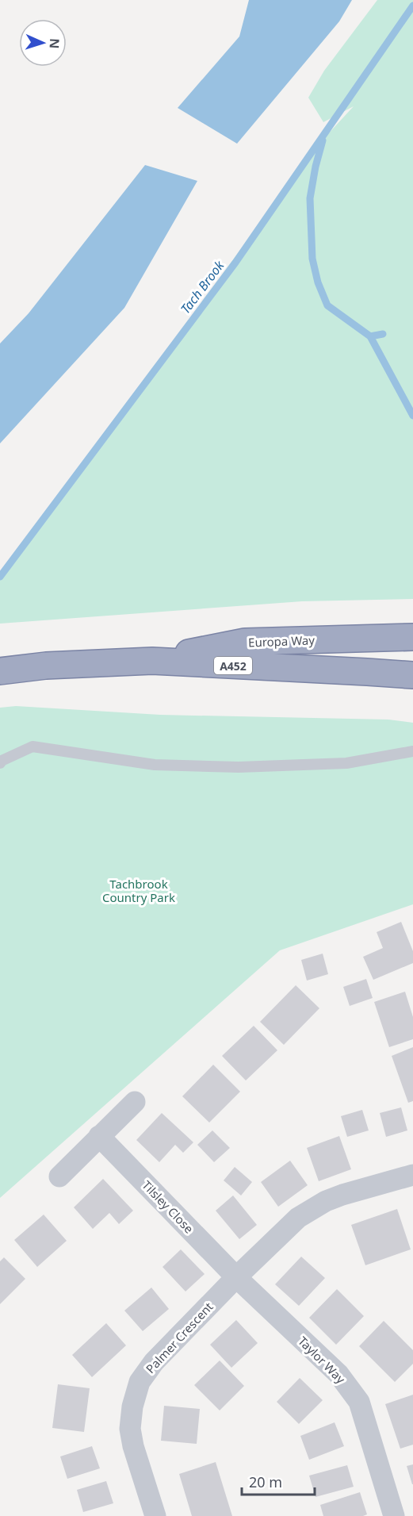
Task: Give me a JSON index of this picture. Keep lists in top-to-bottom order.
{
  "streets": {
    "highway": ["Europa Way", "A452"],
    "street": ["Tilsley Close", "Palmer Crescent", "Taylor Way"]
  },
  "crossings": [
    ["Tilsley Close", "Palmer Crescent"],
    ["Tilsley Close", "Taylor Way"],
    ["Palmer Crescent", "Taylor Way"]
  ],
  "water": ["Tach Brook"],
  "parks": ["Tachbrook Country Park"],
  "scale_bar": "20 m",
  "north": "right"
}
